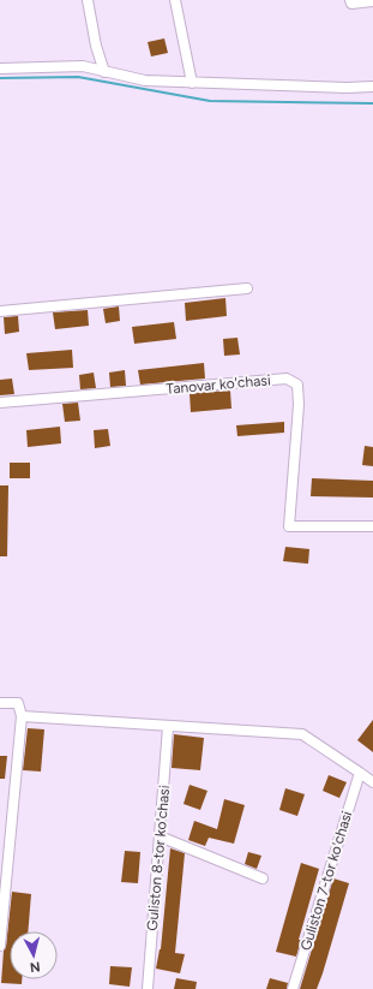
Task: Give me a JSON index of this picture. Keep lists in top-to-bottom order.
{
  "streets": {
    "street": ["Tanovar ko'chasi", "Guliston 8-tor ko'chasi", "Guliston 7-tor ko'chasi"]
  },
  "north": "bottom"
}
